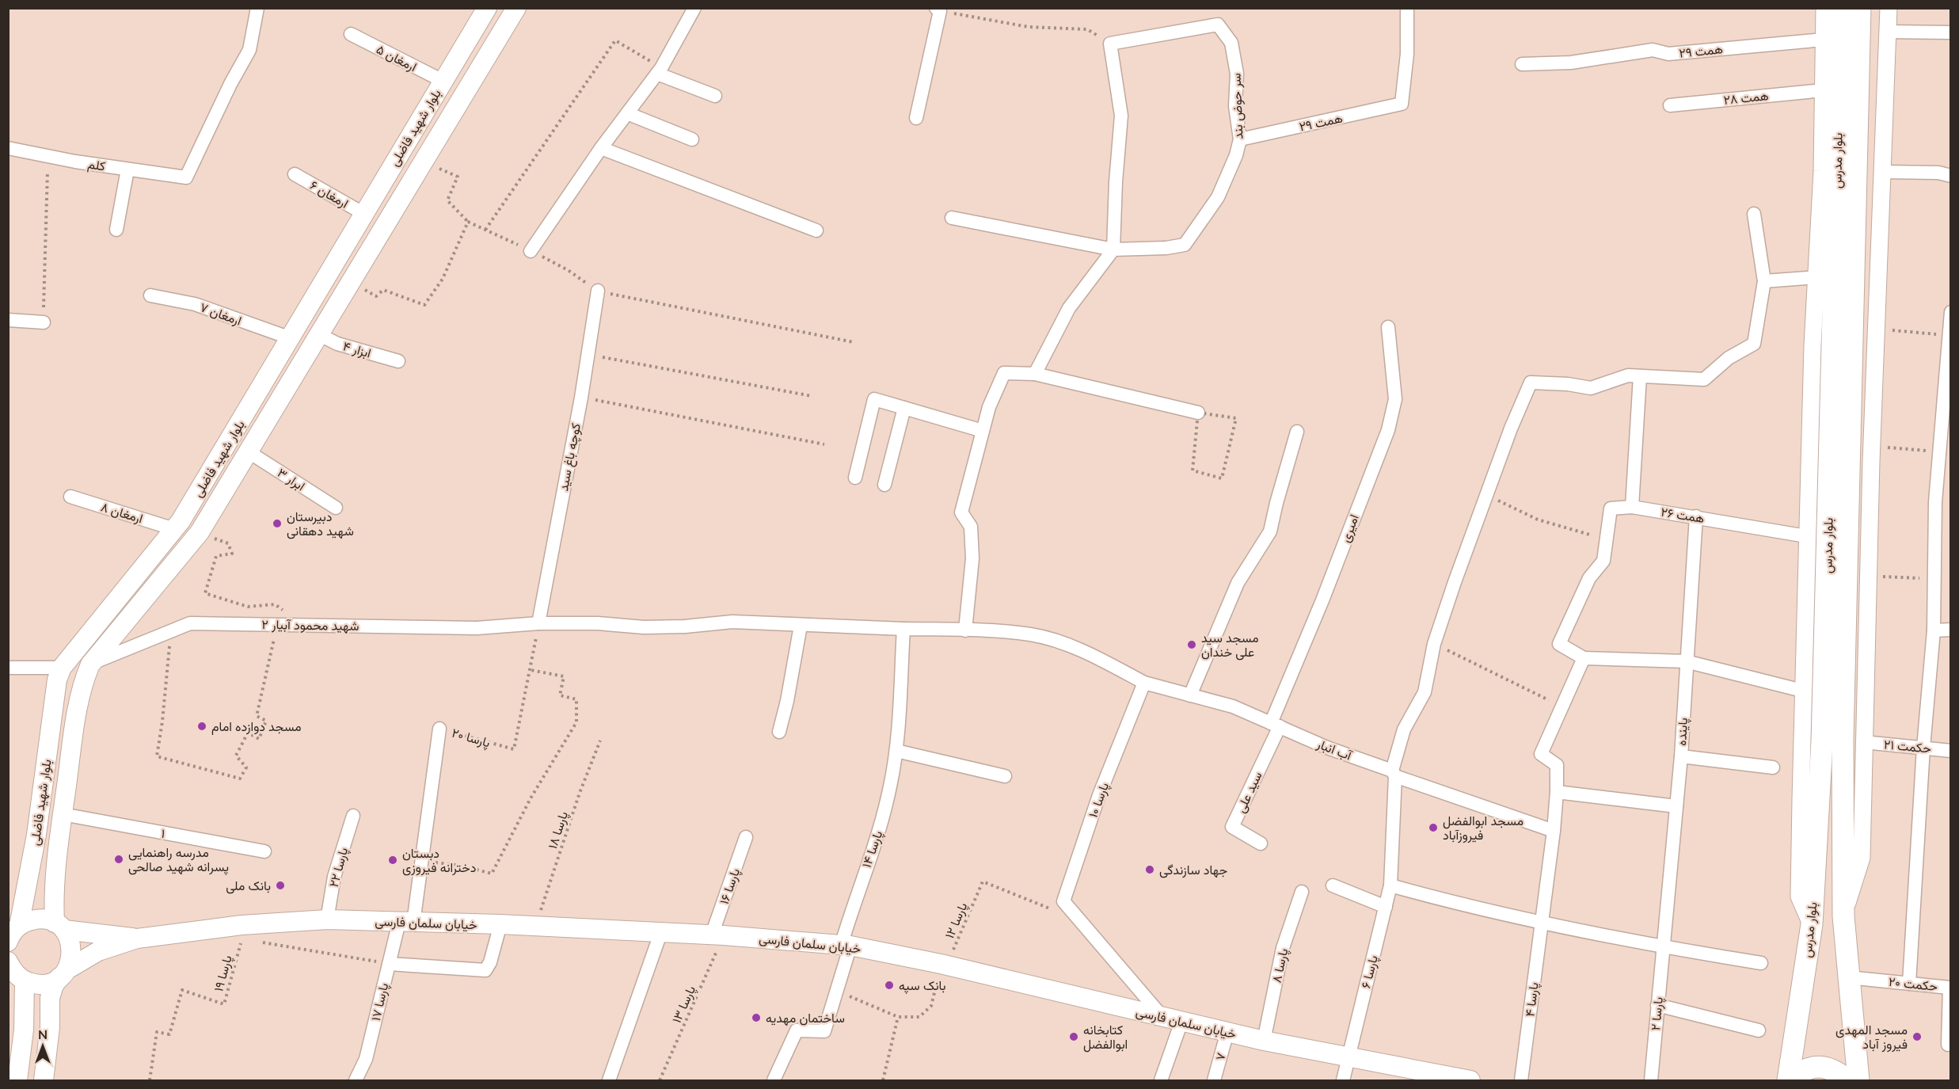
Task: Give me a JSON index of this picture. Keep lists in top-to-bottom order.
{
  "streets": {
    "main road": ["بلوار شهید فاضلی", "بلوار مدرس", "خیابان سلمان فارسی"],
    "street": [
      "همت ۲۹",
      "ارمغان ۵",
      "همت ۲۸",
      "سر حوض بند",
      "کلم",
      "ارمغان ۶",
      "ارمغان ۷",
      "ابزار ۴",
      "کوچه باغ سید",
      "ابرار ۳",
      "ارمغان ۸",
      "همت ۲۶",
      "امیری",
      "شهید محمود آبیار ۲",
      "پاینده",
      "پارسا ۲۰",
      "حکمت ۲۱",
      "آب انبار",
      "سید علی",
      "پارسا ۱۰",
      "۱",
      "پارسا ۱۴",
      "پارسا ۲۲",
      "پارسا ۱۶",
      "پارسا ۸",
      "پارسا ۶",
      "حکمت ۲۰",
      "پارسا ۴",
      "پارسا ۱۷",
      "پارسا ۲",
      "۷"
    ],
    "path": [
      "پارسا ۱۸",
      "پارسا ۱۲",
      "پارسا ۱۹",
      "پارسا ۱۳"
    ]
  },
  "crossings": [
    ["همت ۲۹", "سر حوض بند"],
    ["ارمغان ۵", "بلوار شهید فاضلی"],
    ["بلوار شهید فاضلی", "ارمغان ۶"],
    ["بلوار شهید فاضلی", "ارمغان ۷"],
    ["بلوار شهید فاضلی", "ابزار ۴"],
    ["بلوار شهید فاضلی", "ابرار ۳"],
    ["بلوار شهید فاضلی", "ارمغان ۸"],
    ["بلوار شهید فاضلی", "شهید محمود آبیار ۲"],
    ["بلوار شهید فاضلی", "۱"],
    ["بلوار شهید فاضلی", "خیابان سلمان فارسی"],
    ["بلوار مدرس", "حکمت ۲۰"],
    ["کوچه باغ سید", "شهید محمود آبیار ۲"],
    ["کوچه باغ سید", "پارسا ۲۰"],
    ["همت ۲۶", "پاینده"],
    ["امیری", "آب انبار"],
    ["امیری", "سید علی"],
    ["شهید محمود آبیار ۲", "پارسا ۲۰"],
    ["شهید محمود آبیار ۲", "پارسا ۱۰"],
    ["شهید محمود آبیار ۲", "پارسا ۱۴"],
    ["پاینده", "پارسا ۲"],
    ["پارسا ۲۰", "خیابان سلمان فارسی"],
    ["پارسا ۲۰", "پارسا ۱۷"],
    ["آب انبار", "سید علی"],
    ["آب انبار", "پارسا ۶"],
    ["آب انبار", "پارسا ۴"],
    ["پارسا ۱۰", "پارسا ۱۲"],
    ["پارسا ۱۰", "خیابان سلمان فارسی"],
    ["پارسا ۱۸", "خیابان سلمان فارسی"],
    ["پارسا ۱۴", "خیابان سلمان فارسی"],
    ["پارسا ۲۲", "خیابان سلمان فارسی"],
    ["پارسا ۱۶", "خیابان سلمان فارسی"],
    ["پارسا ۱۶", "پارسا ۱۳"],
    ["پارسا ۱۲", "خیابان سلمان فارسی"],
    ["خیابان سلمان فارسی", "پارسا ۸"],
    ["خیابان سلمان فارسی", "پارسا ۶"],
    ["خیابان سلمان فارسی", "پارسا ۱۷"],
    ["خیابان سلمان فارسی", "پارسا ۱۳"],
    ["خیابان سلمان فارسی", "۷"]
  ],
  "places": [
    "دبیرستان شهید دهقانی",
    "مسجد سید علی خندان",
    "مسجد دوازده امام",
    "مسجد ابوالفضل فیروزآباد",
    "مدرسه راهنمایی پسرانه شهید صالحی",
    "دبستان دخترانه فیروزی",
    "جهاد سازندگی",
    "بانک ملی",
    "بانک سپه",
    "ساختمان مهدیه",
    "کتابخانه ابوالفضل",
    "مسجد المهدی فیروز آباد"
  ],
  "north": "top"
}
